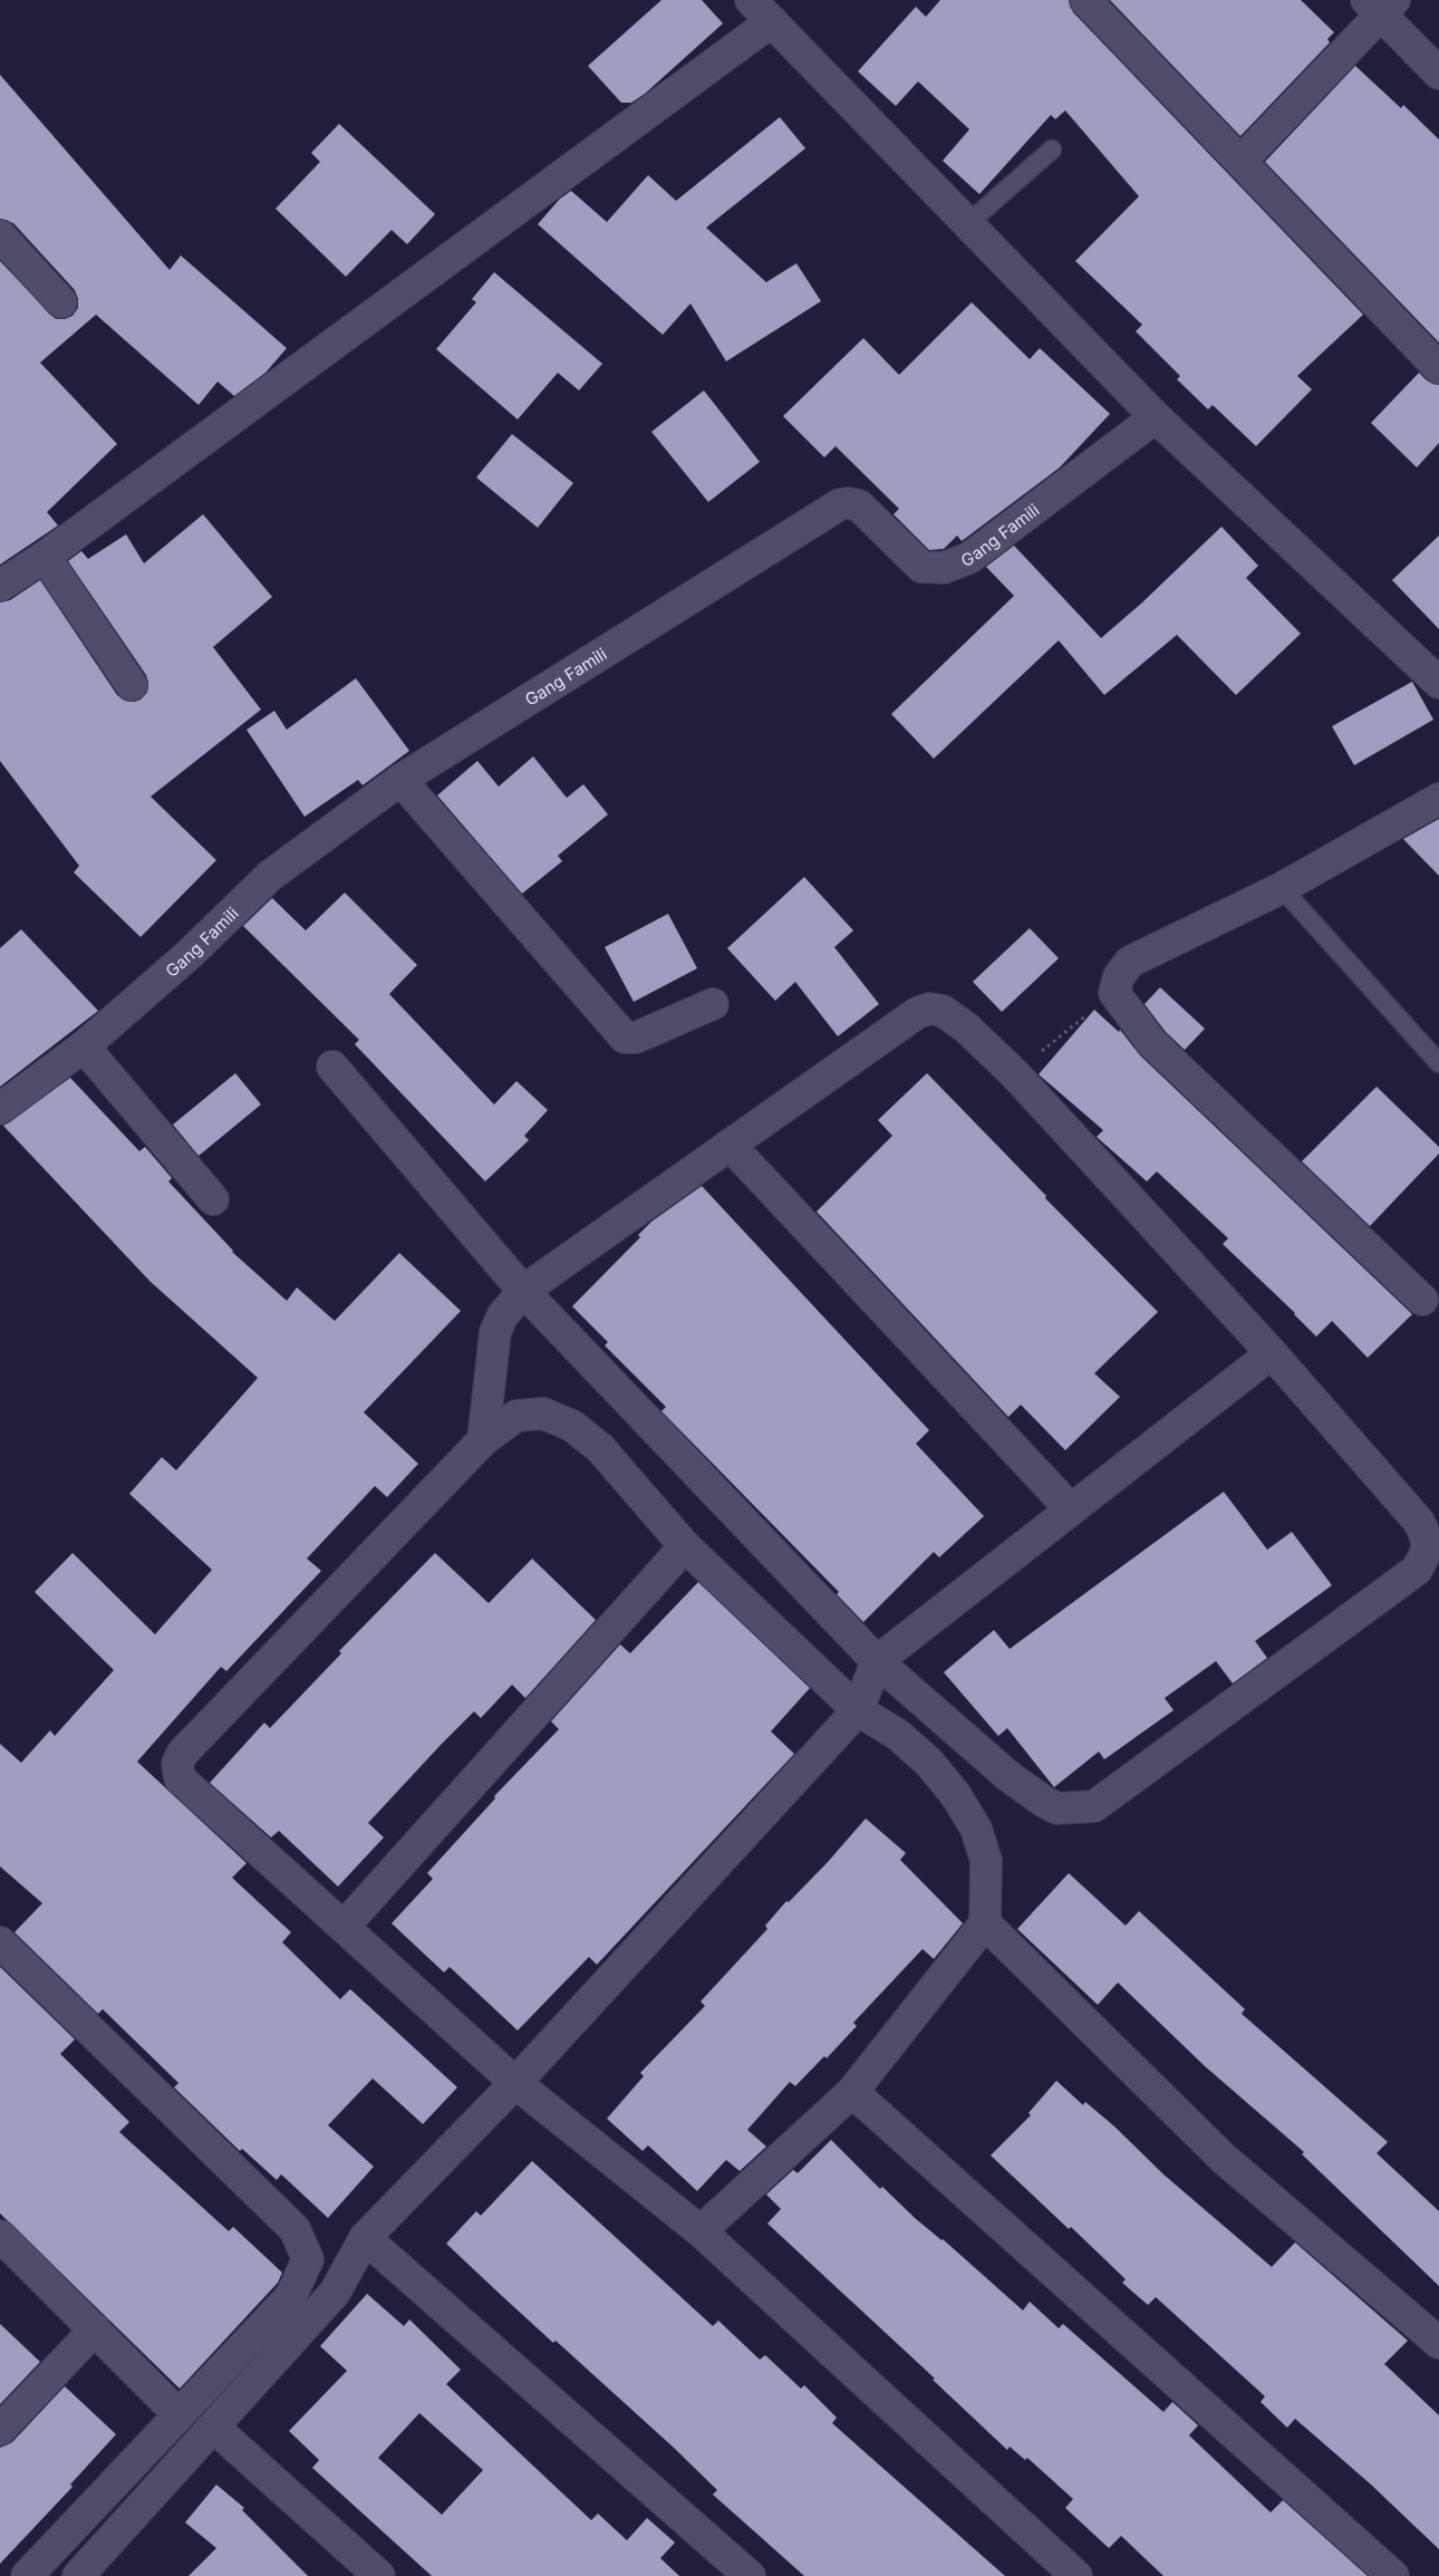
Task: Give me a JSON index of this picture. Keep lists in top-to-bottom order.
{
  "streets": {
    "street": ["Gang Famili"]
  }
}
